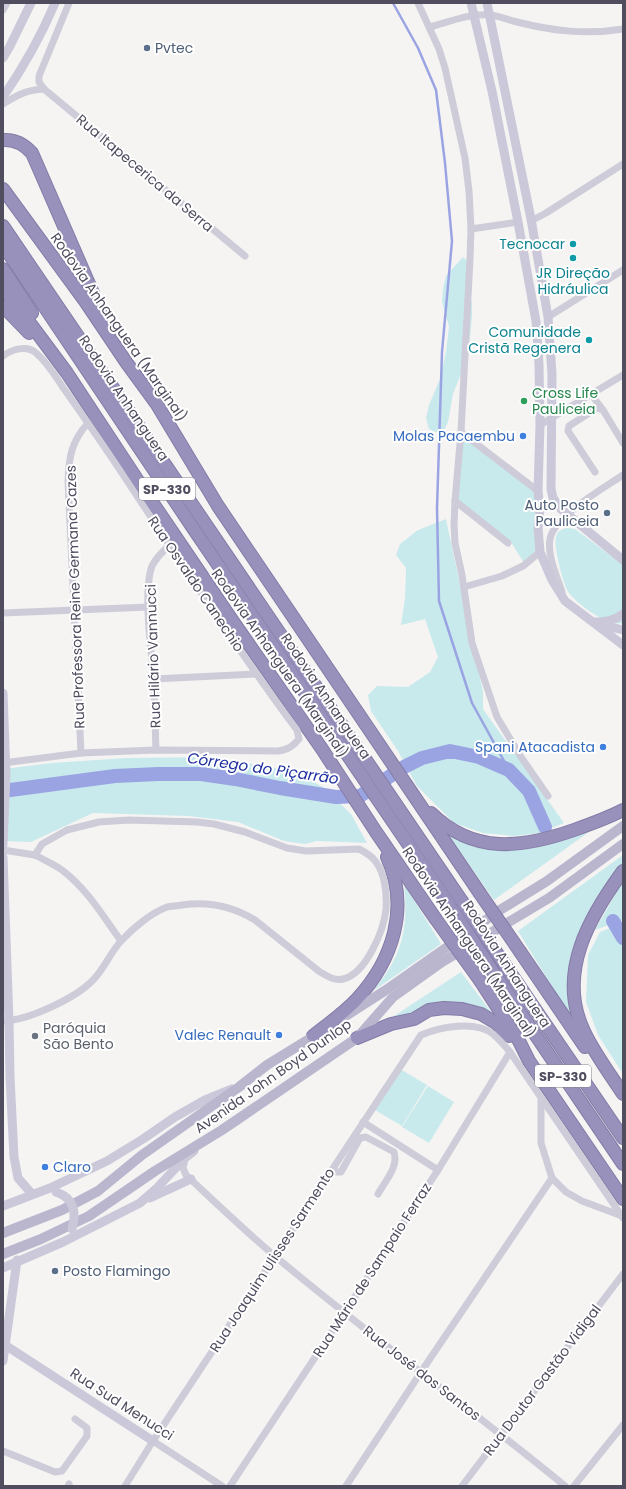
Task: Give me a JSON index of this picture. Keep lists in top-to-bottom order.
{
  "streets": {
    "highway": ["Rodovia Anhanguera (Marginal)", "Rodovia Anhanguera", "SP-330"],
    "main road": ["Avenida John Boyd Dunlop"],
    "street": [
      "Rua Itapecerica da Serra",
      "Rua Osvaldo Canechio",
      "Rua Professora Reine Germana Cazes",
      "Rua Hilário Vannucci",
      "Rua Joaquim Ulisses Sarmento",
      "Rua Mário de Sampaio Ferraz",
      "Rua José dos Santos",
      "Rua Doutor Gastão Vidigal",
      "Rua Sud Menucci"
    ]
  },
  "crossings": [
    ["Rua Osvaldo Canechio", "Rua Professora Reine Germana Cazes"],
    ["Rua Osvaldo Canechio", "Rua Hilário Vannucci"],
    ["Rua Joaquim Ulisses Sarmento", "Rua Mário de Sampaio Ferraz"],
    ["Rua Joaquim Ulisses Sarmento", "Rua José dos Santos"],
    ["Rua Joaquim Ulisses Sarmento", "Rua Sud Menucci"],
    ["Rua Mário de Sampaio Ferraz", "Rua José dos Santos"],
    ["Rua José dos Santos", "Rua Doutor Gastão Vidigal"]
  ],
  "water": ["Córrego do Piçarrão"],
  "places": [
    "Pvtec",
    "Tecnocar",
    "JR Direção Hidráulica",
    "Comunidade Cristã Regenera",
    "Cross Life Pauliceia",
    "Molas Pacaembu",
    "Auto Posto Pauliceia",
    "Spani Atacadista",
    "Valec Renault",
    "Paróquia São Bento",
    "Claro",
    "Posto Flamingo"
  ]
}
